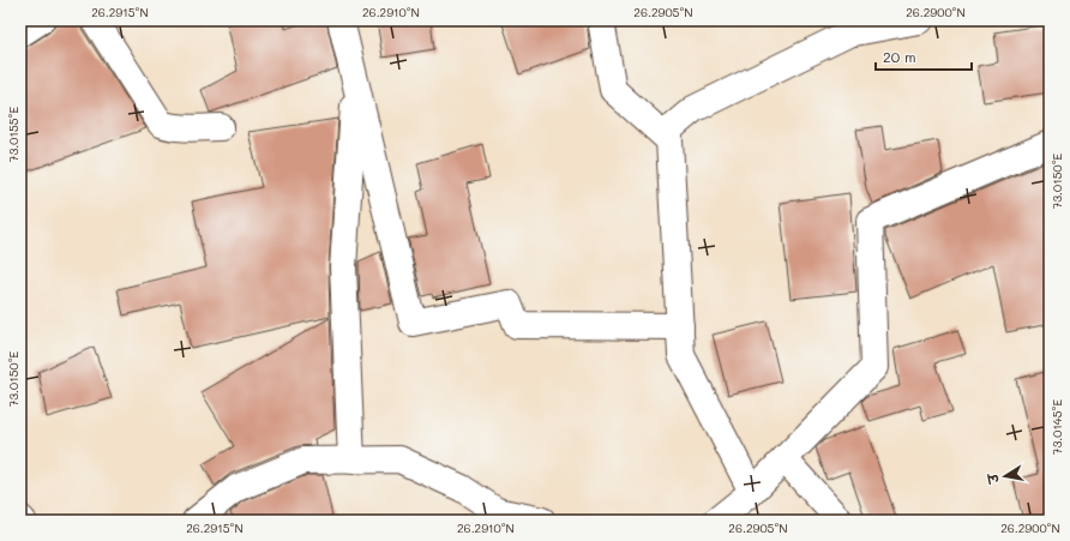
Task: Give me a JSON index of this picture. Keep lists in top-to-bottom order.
{
  "scale_bar": "20 m",
  "north": "left",
  "coordinates": [
    "26.2915°N",
    "26.2910°N",
    "26.2905°N",
    "26.2900°N",
    "73.0155°E",
    "73.0150°E",
    "73.0145°E"
  ]
}
